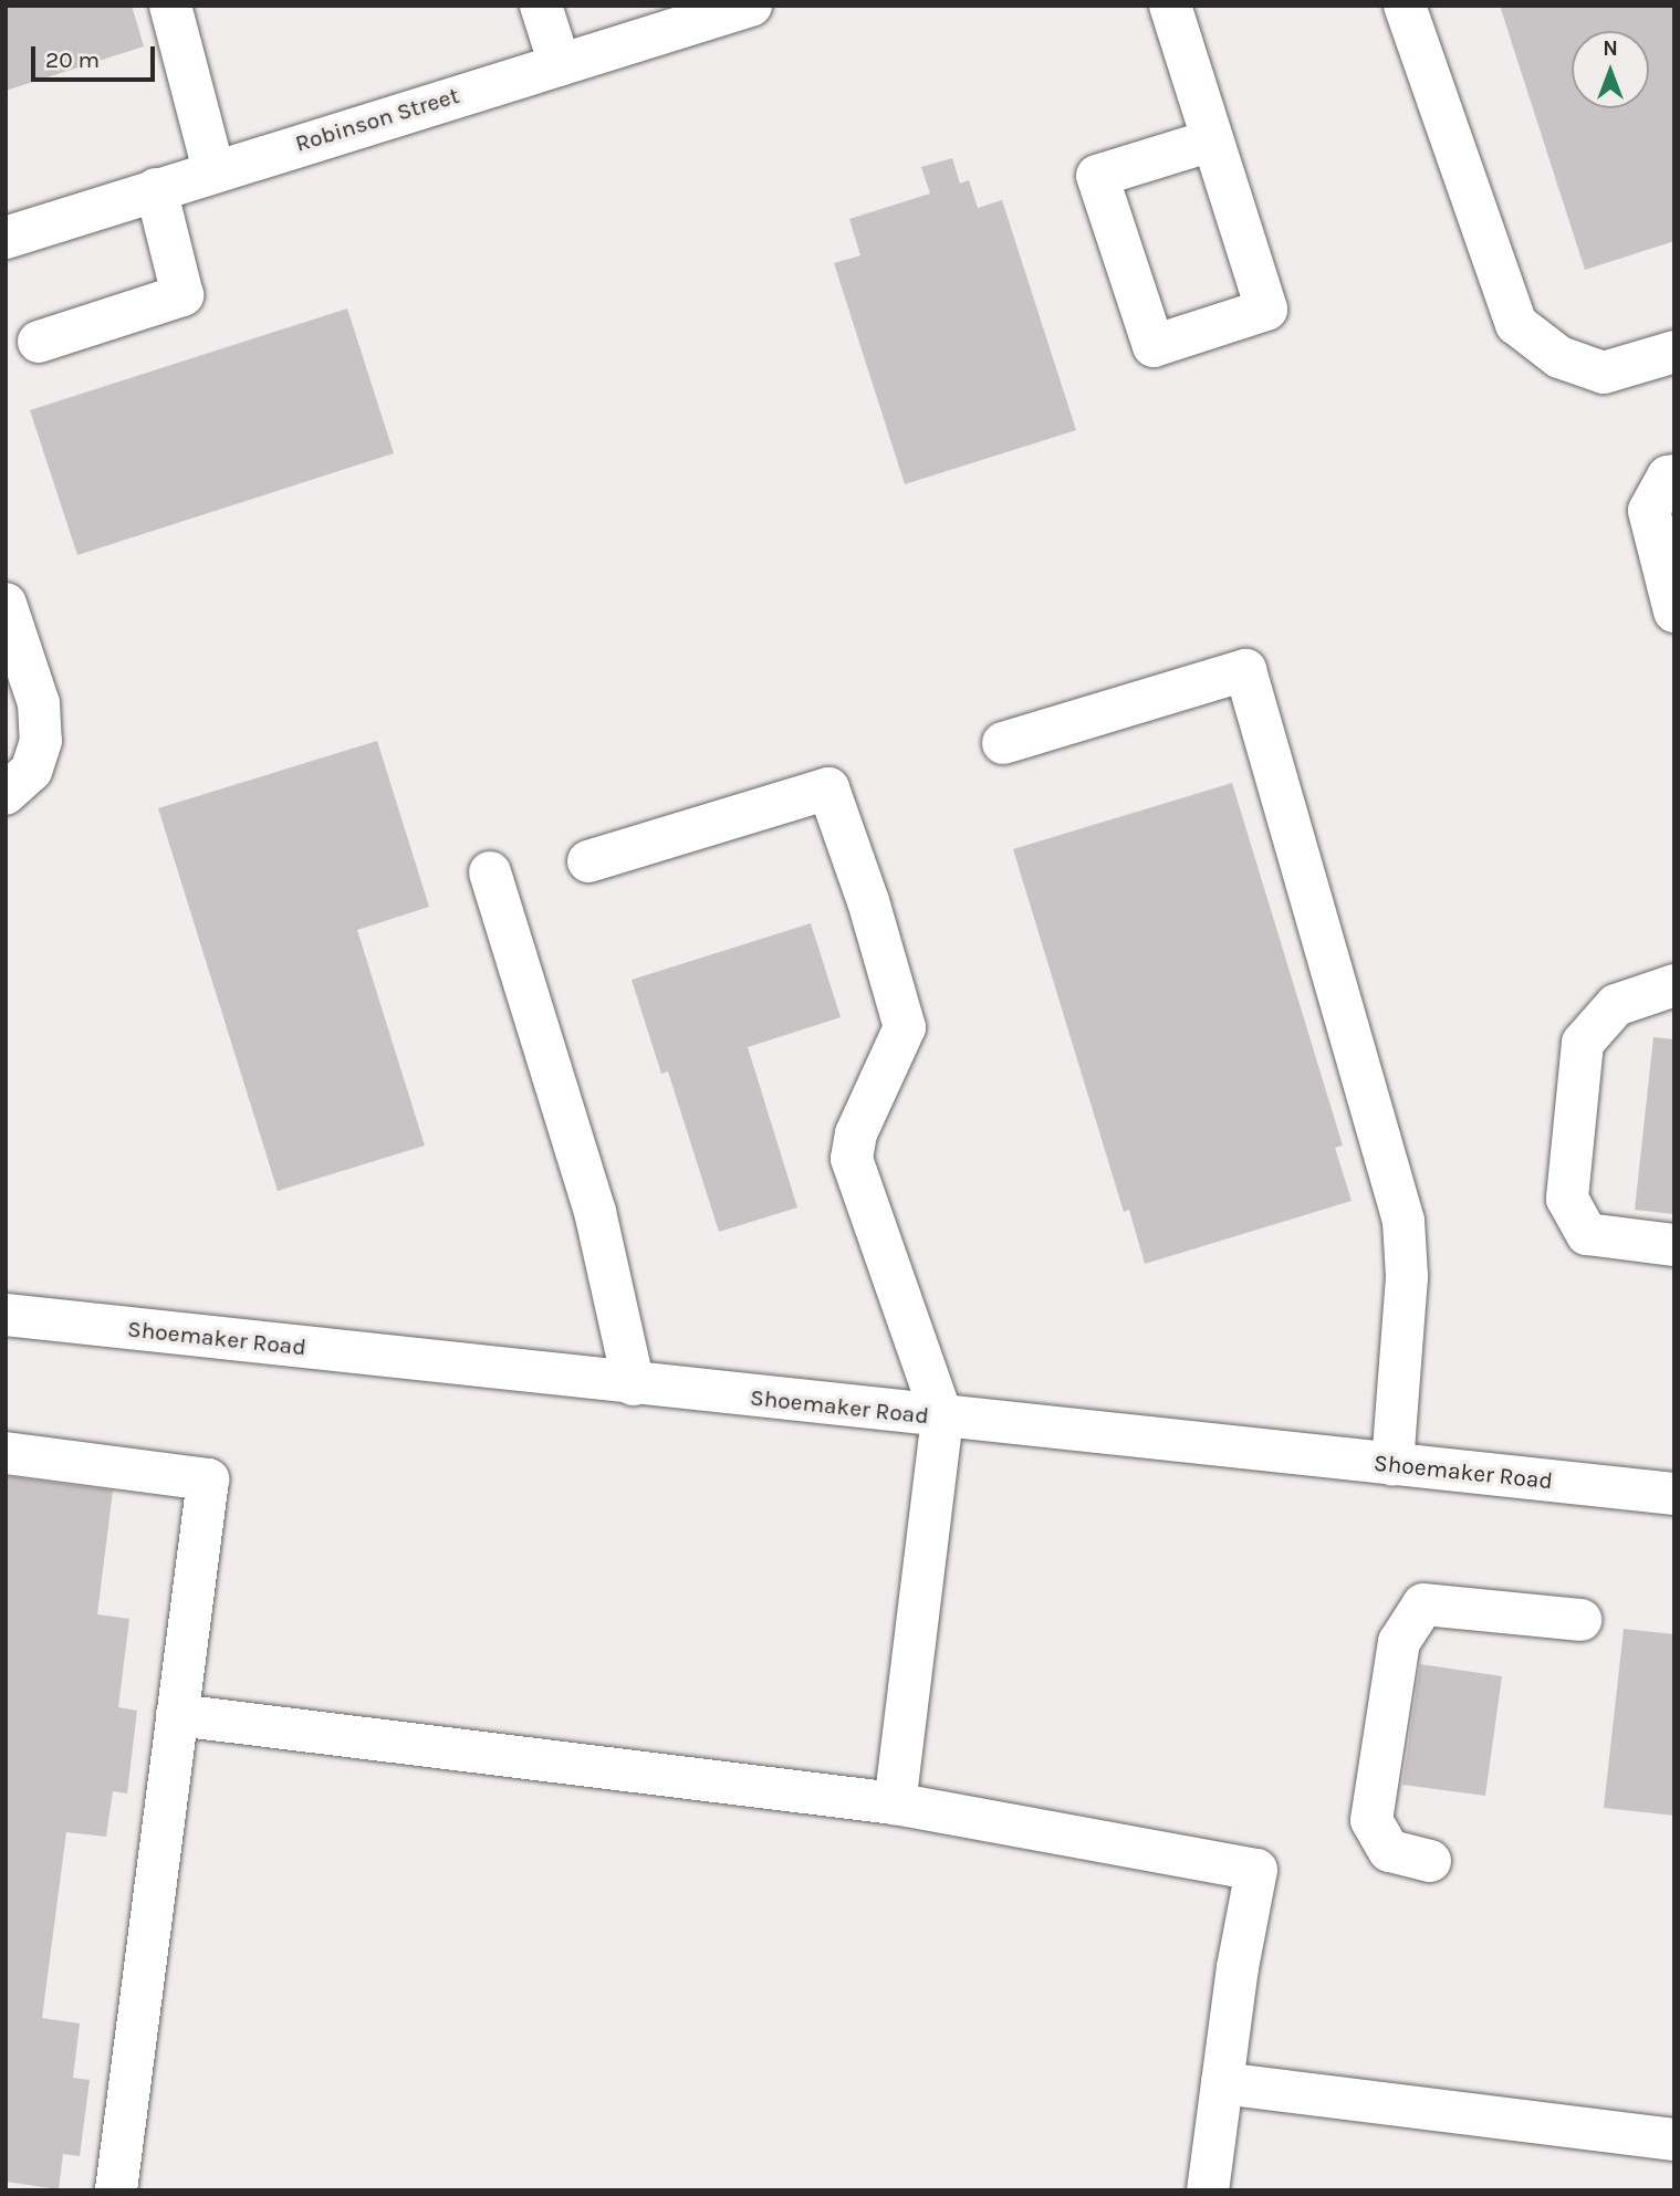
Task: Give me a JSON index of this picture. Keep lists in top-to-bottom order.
{
  "streets": {
    "street": ["Robinson Street", "Shoemaker Road"]
  },
  "scale_bar": "20 m",
  "north": "top"
}
